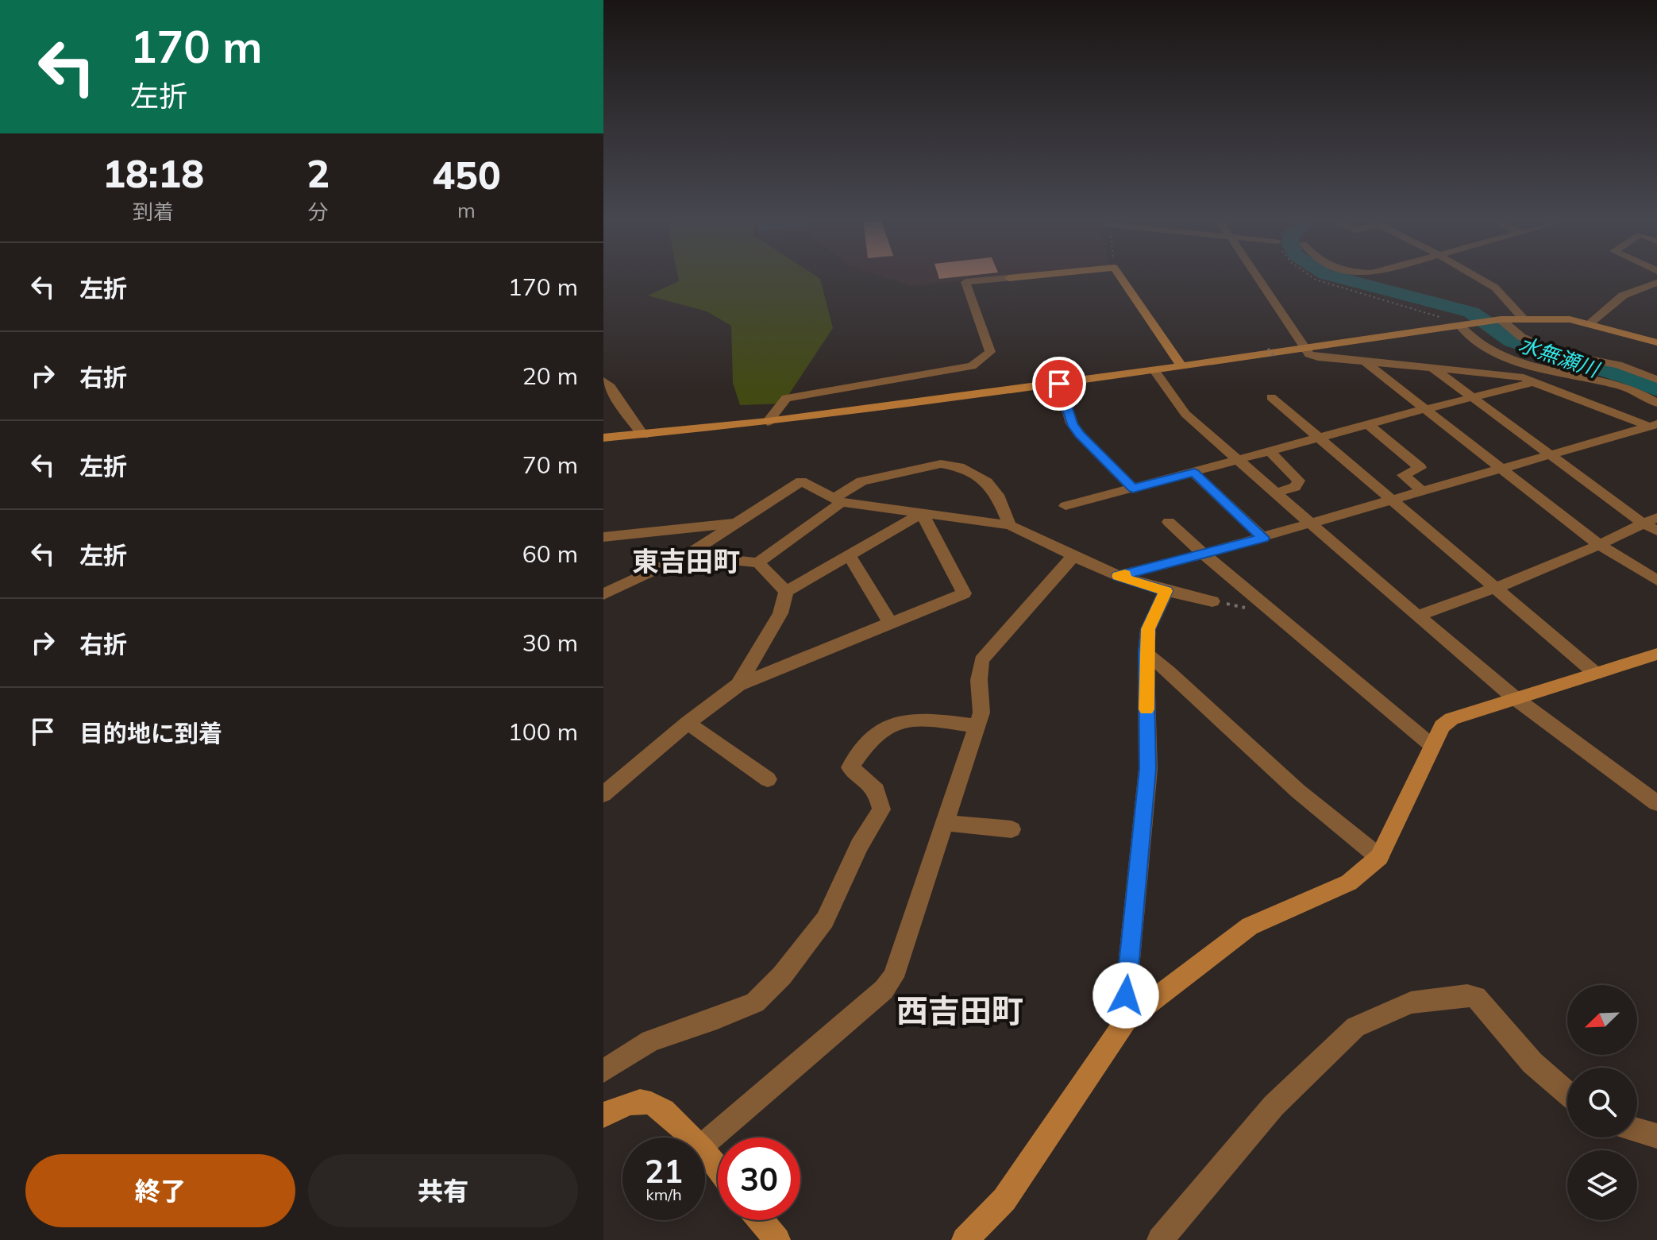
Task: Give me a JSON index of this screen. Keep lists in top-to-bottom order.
{
  "districts": ["東吉田町", "西吉田町"],
  "water": ["水無瀬川"],
  "north": "bottom left",
  "page": {
    "turn": ["170 m", "左折"],
    "eta": [
      "18:18",
      "到着",
      "2",
      "分",
      "450",
      "m"
    ],
    "list": [
      {
        "name": "左折",
        "value": "170 m"
      },
      {
        "name": "右折",
        "value": "20 m"
      },
      {
        "name": "左折",
        "value": "70 m"
      },
      {
        "name": "左折",
        "value": "60 m"
      },
      {
        "name": "右折",
        "value": "30 m"
      },
      {
        "name": "目的地に到着",
        "value": "100 m"
      }
    ],
    "speed": "21 km/h",
    "limit": "30",
    "buttons": ["終了", "共有"]
  }
}
